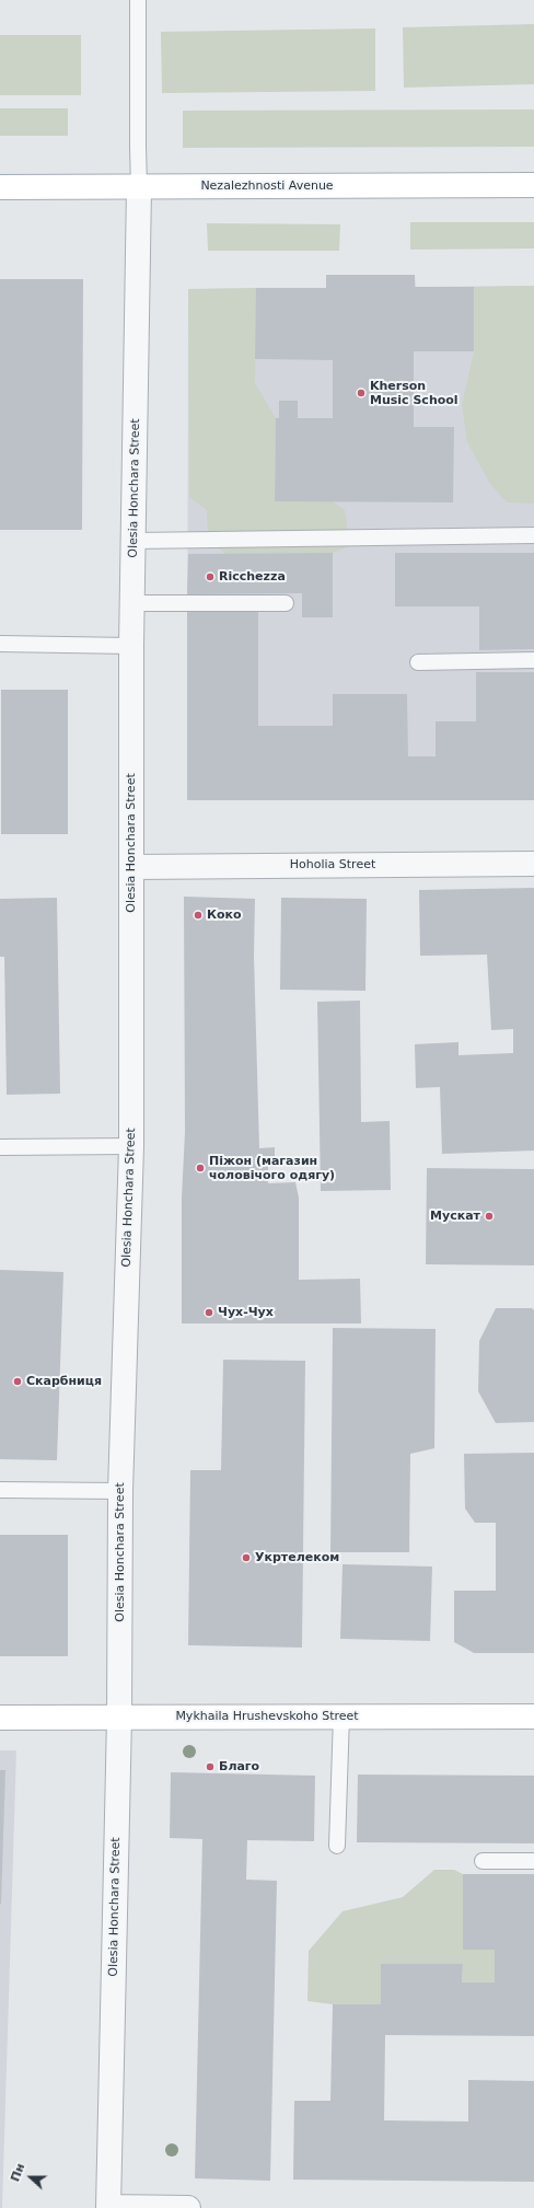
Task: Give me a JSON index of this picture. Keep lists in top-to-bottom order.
{
  "streets": {
    "street": [
      "Nezalezhnosti Avenue",
      "Olesia Honchara Street",
      "Hoholia Street",
      "Mykhaila Hrushevskoho Street"
    ]
  },
  "crossings": [
    ["Nezalezhnosti Avenue", "Olesia Honchara Street"],
    ["Olesia Honchara Street", "Hoholia Street"],
    ["Olesia Honchara Street", "Mykhaila Hrushevskoho Street"]
  ],
  "places": [
    "Kherson Music School",
    "Ricchezza",
    "Коко",
    "Піжон (магазин чоловічого одягу)",
    "Мускат",
    "Чух-Чух",
    "Скарбниця",
    "Укртелеком",
    "Благо"
  ],
  "north": "left"
}
